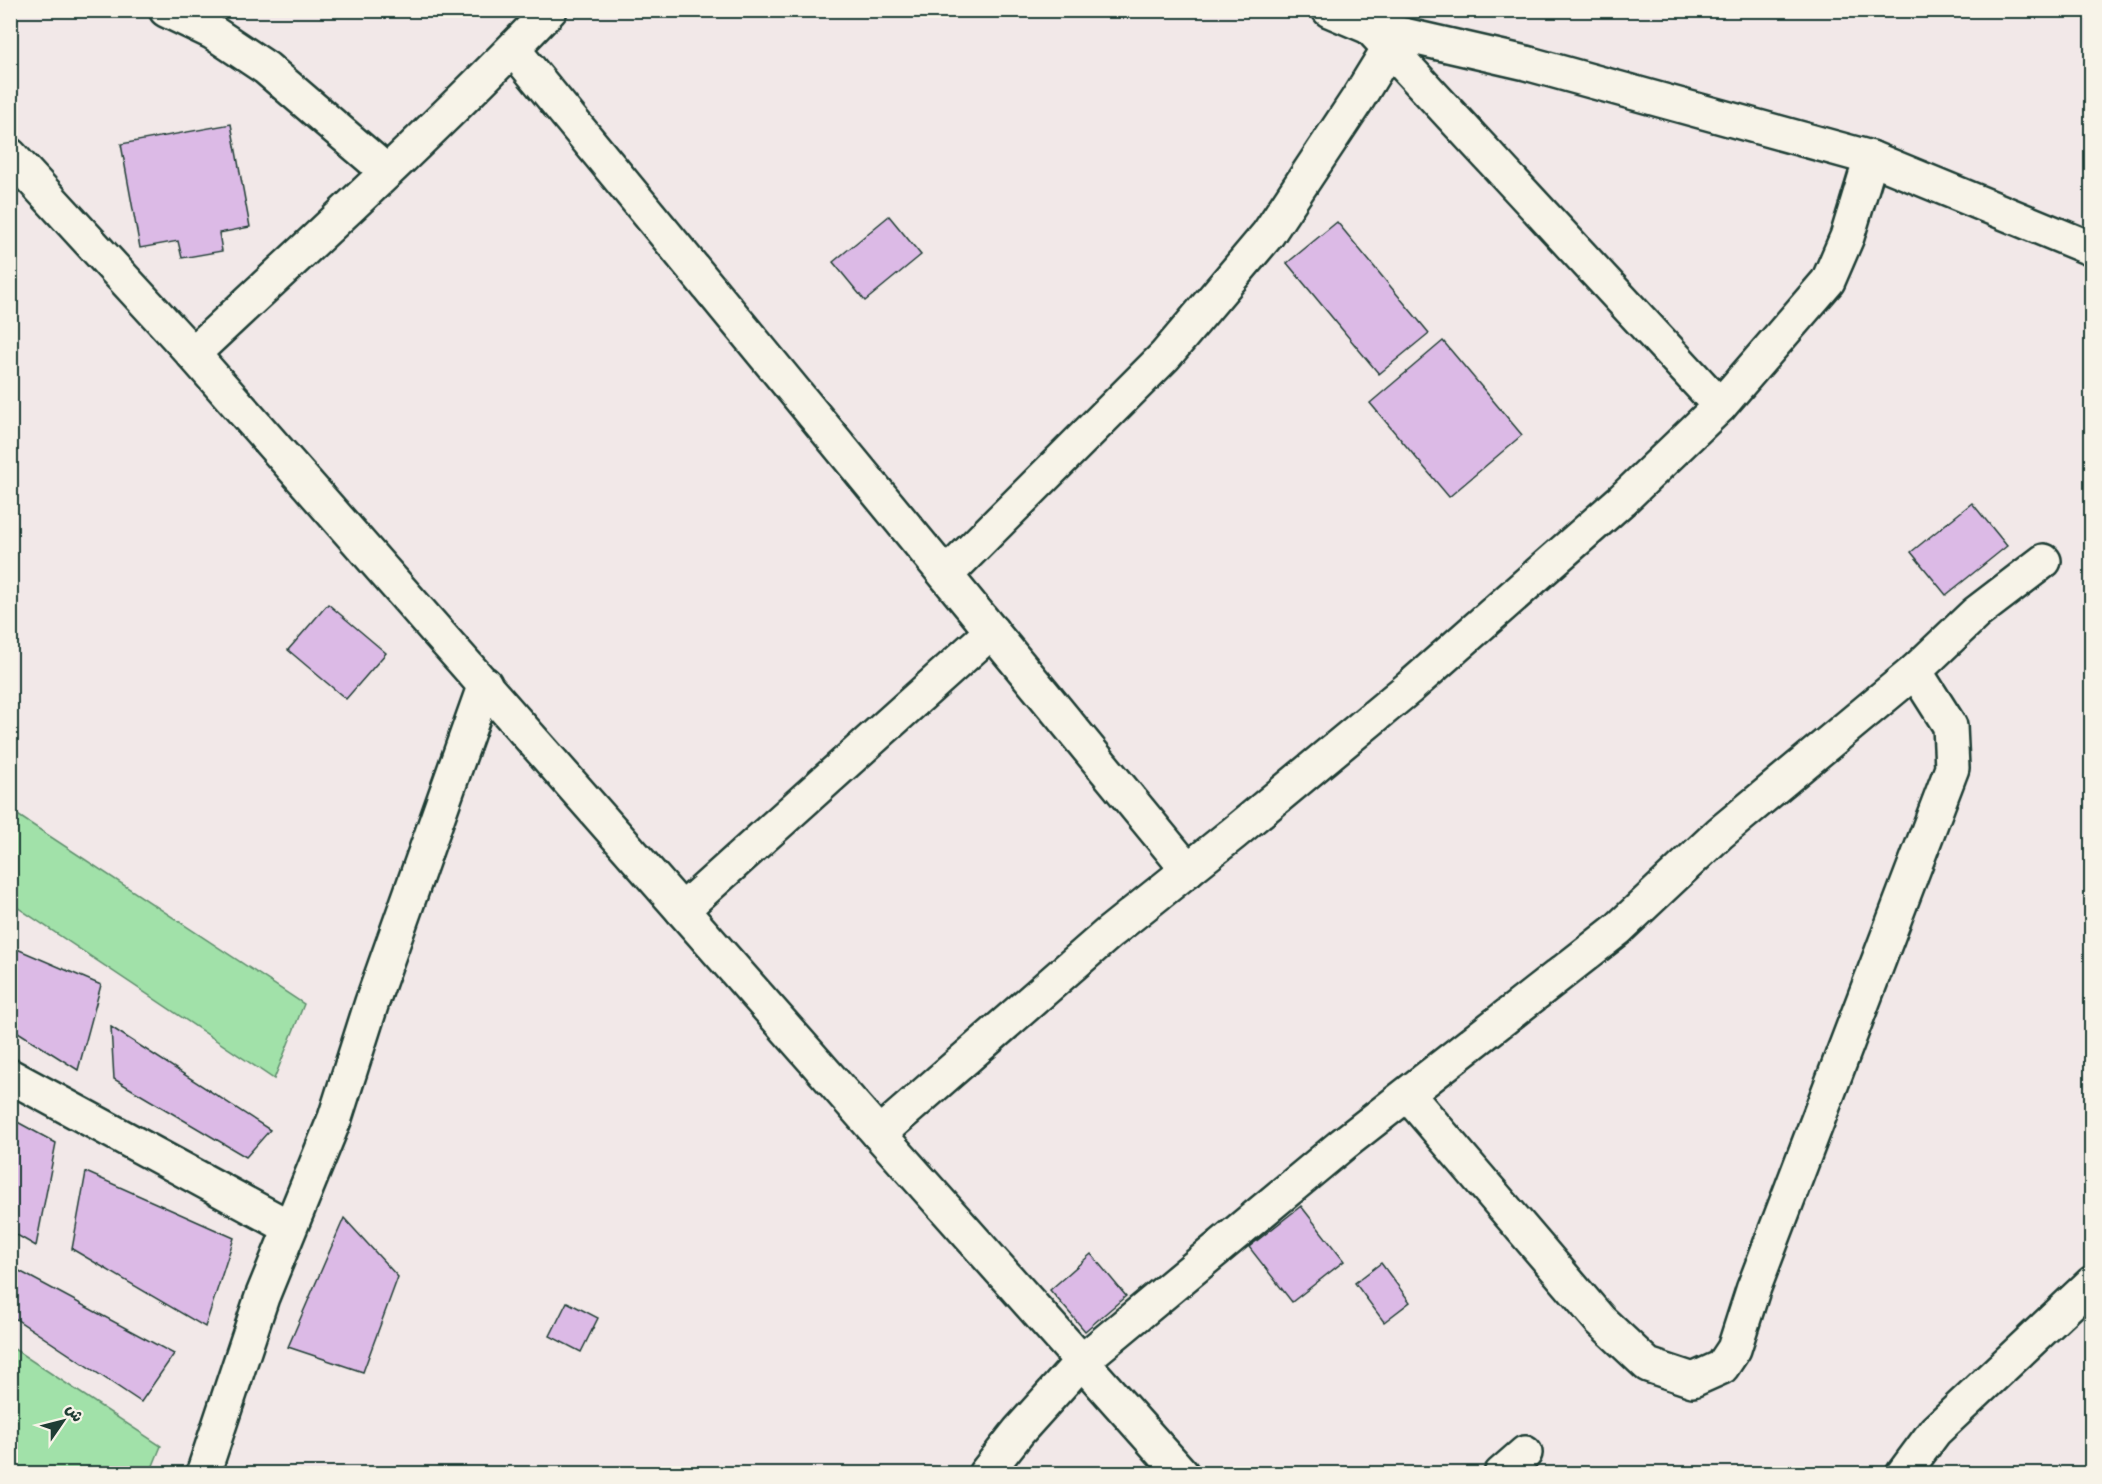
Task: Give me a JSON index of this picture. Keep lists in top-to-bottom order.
{
  "north": "top right"
}
